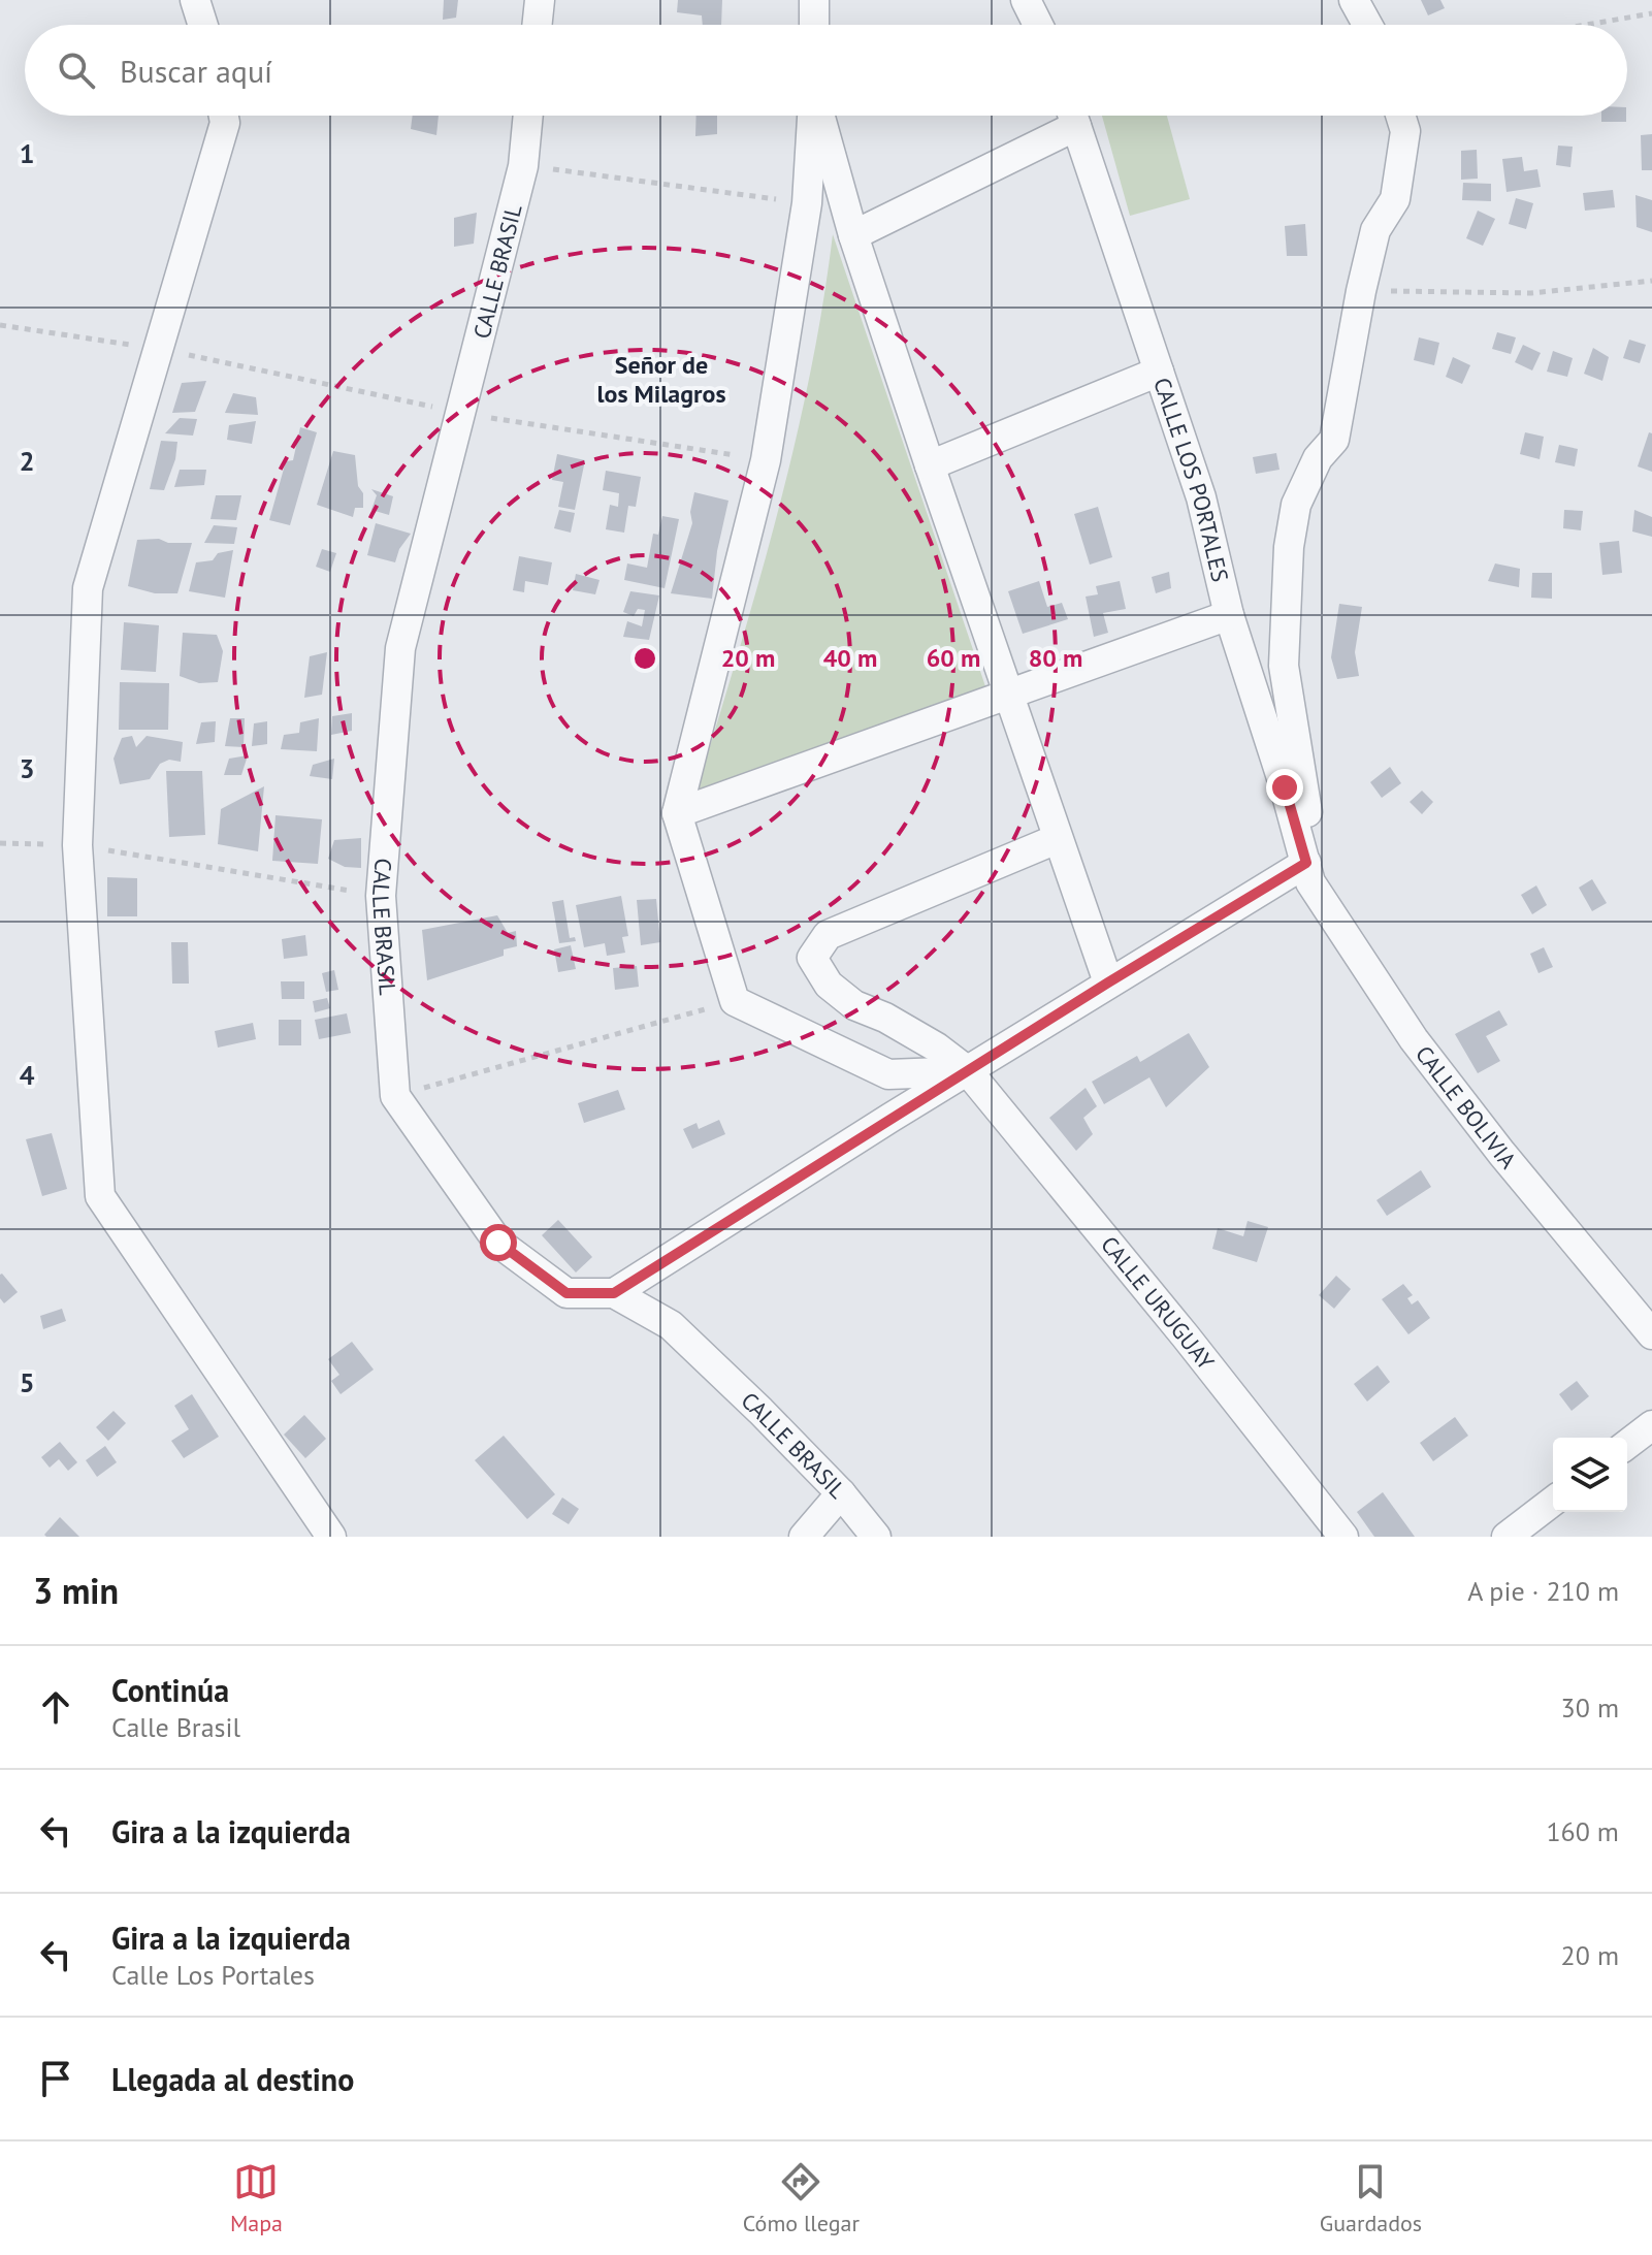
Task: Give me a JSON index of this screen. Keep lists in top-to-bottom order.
{
  "streets": {
    "street": [
      "CALLE BRASIL",
      "CALLE LOS PORTALES",
      "CALLE BOLIVIA",
      "CALLE URUGUAY"
    ]
  },
  "crossings": [
    ["CALLE LOS PORTALES", "CALLE BOLIVIA"]
  ],
  "districts": ["Señor de los Milagros"],
  "page": {
    "search": "Buscar aquí",
    "heading": ["3 min", "A pie · 210 m"],
    "list": [
      ["Continúa", "Calle Brasil", "30 m"],
      ["Gira a la izquierda", "160 m"],
      ["Gira a la izquierda", "Calle Los Portales", "20 m"],
      "Llegada al destino"
    ],
    "nav": ["Mapa", "Cómo llegar", "Guardados"]
  },
  "grid": {
    "rows": [
      "1",
      "2",
      "3",
      "4",
      "5"
    ]
  },
  "rings": [
    "20 m",
    "40 m",
    "60 m",
    "80 m"
  ]
}
